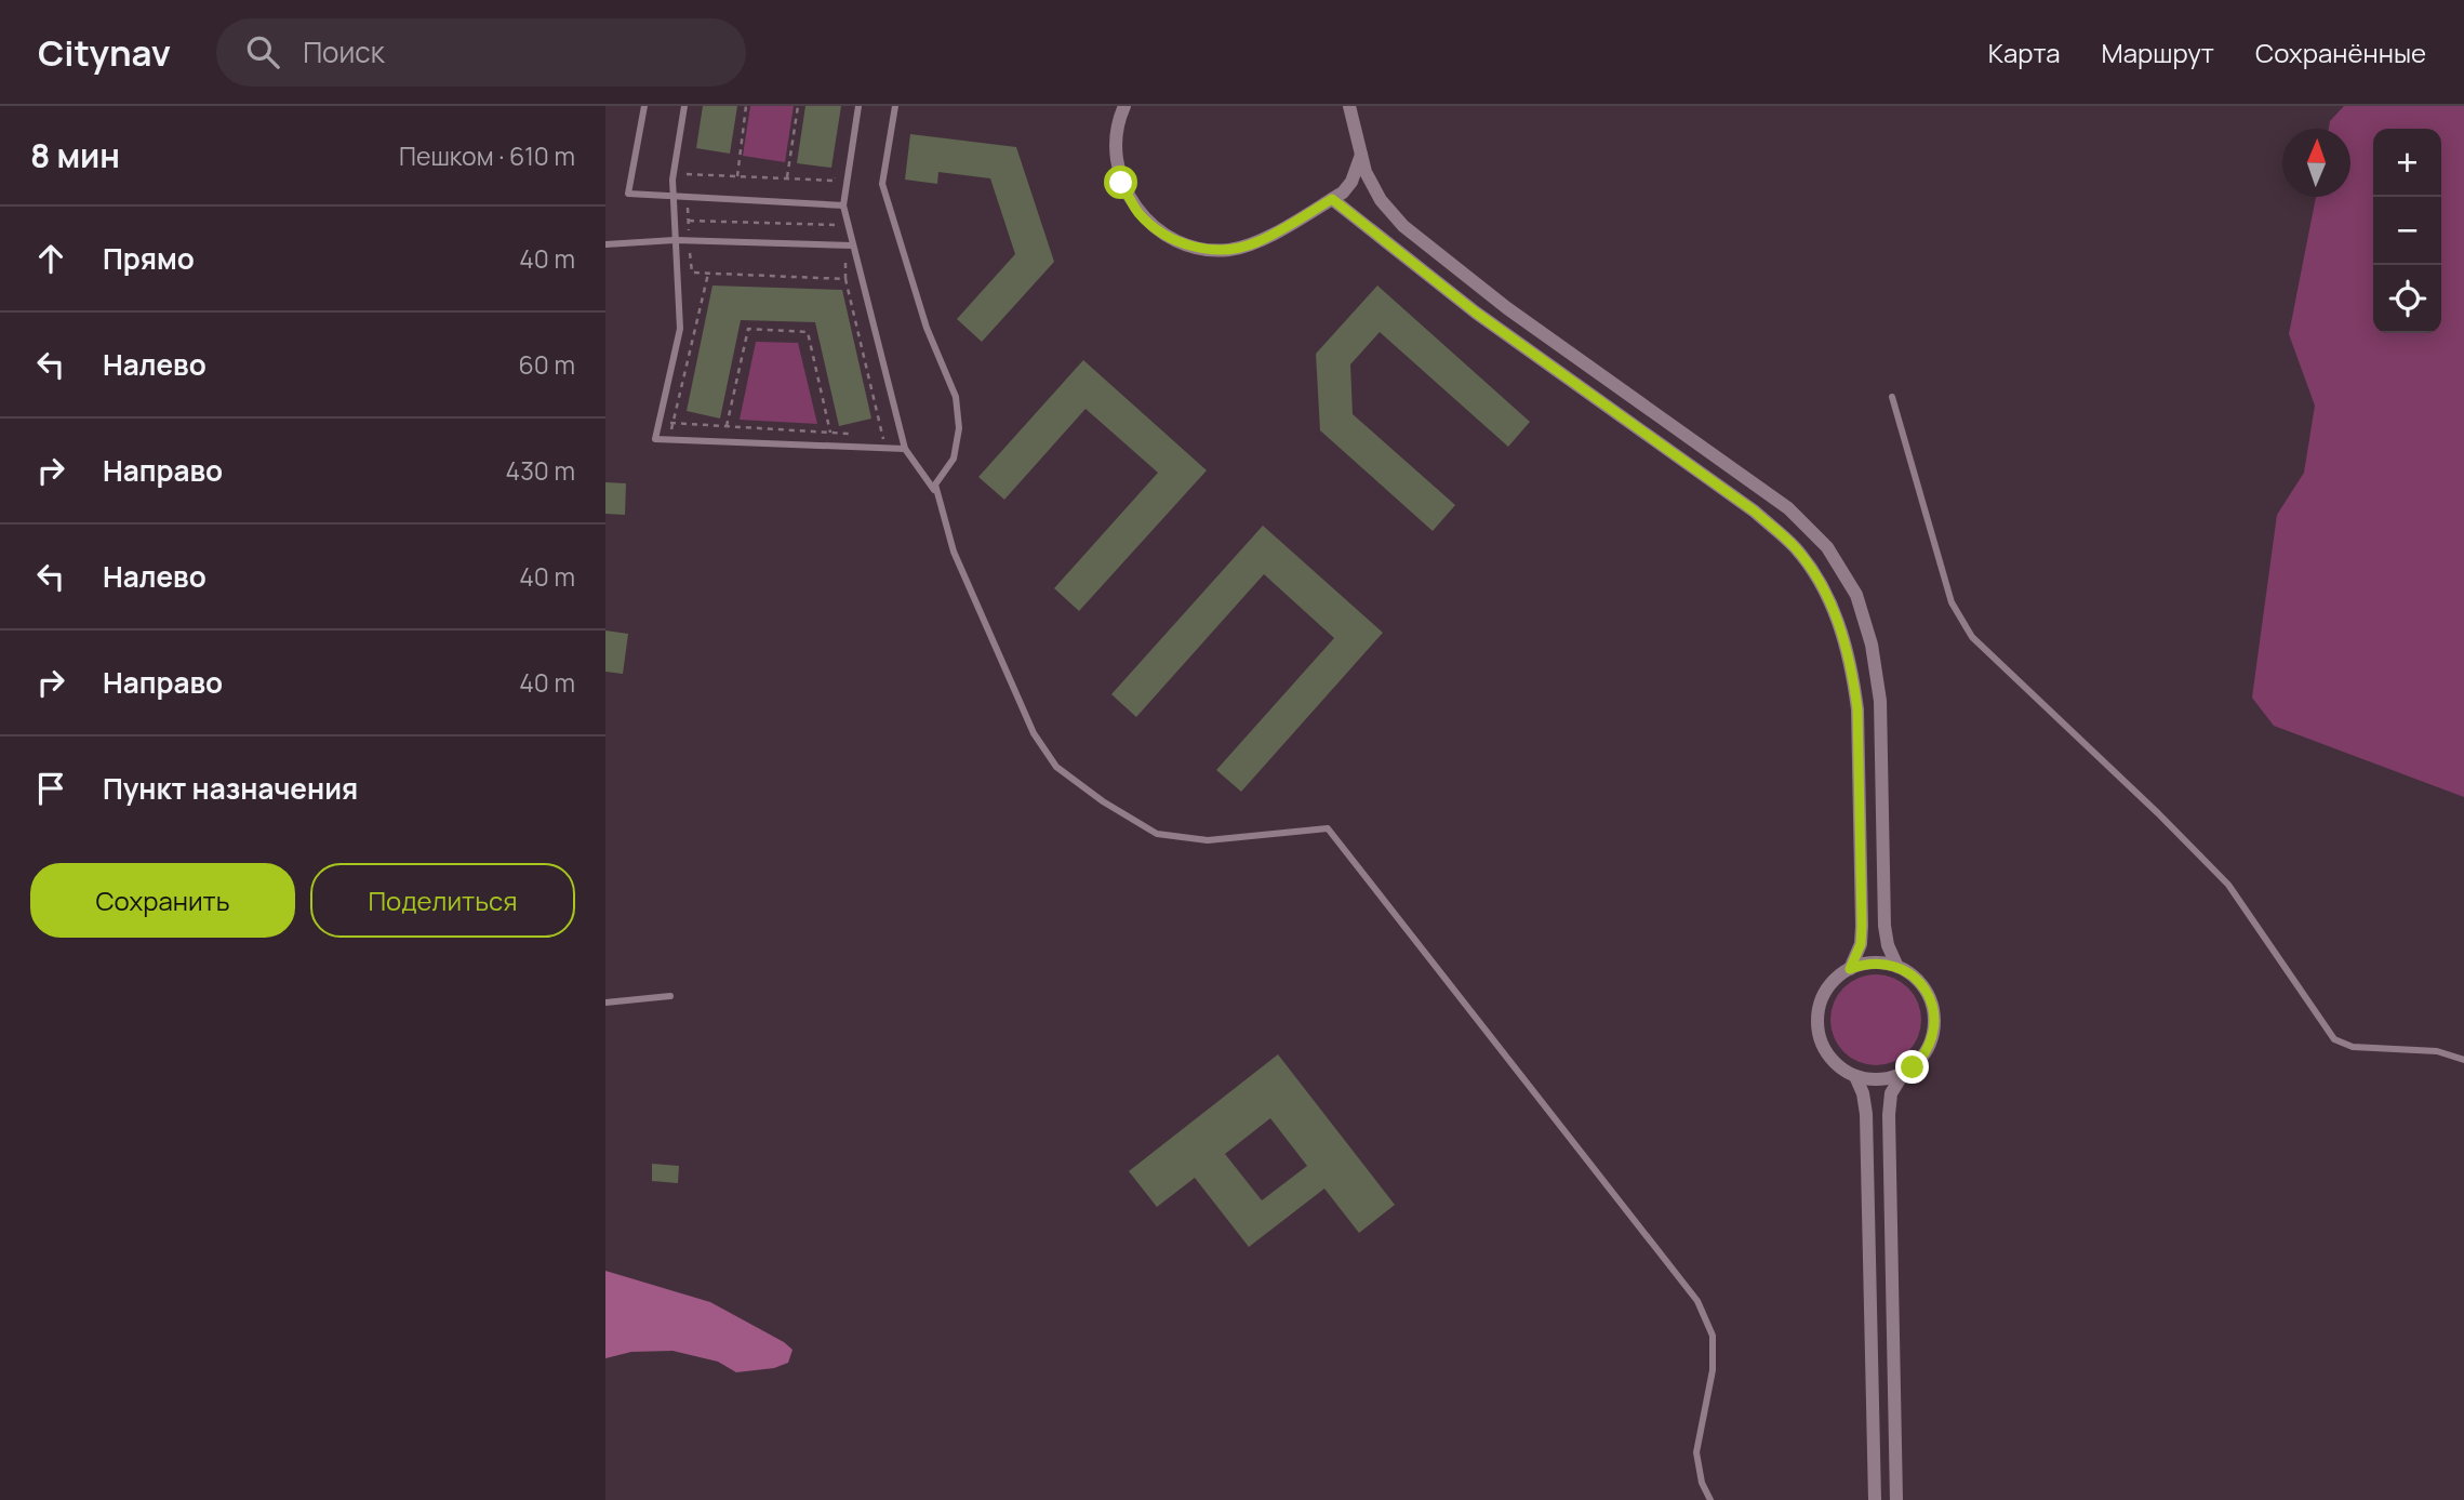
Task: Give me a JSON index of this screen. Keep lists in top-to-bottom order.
{
  "north": "top",
  "page": {
    "header": "Citynav",
    "search": "Поиск",
    "nav": ["Карта", "Маршрут", "Сохранённые"],
    "heading": ["8 мин", "Пешком · 610 m"],
    "map_buttons": ["+", "−"],
    "list": [
      ["Прямо", "40 m"],
      ["Налево", "60 m"],
      ["Направо", "430 m"],
      ["Налево", "40 m"],
      ["Направо", "40 m"],
      "Пункт назначения"
    ],
    "buttons": ["Сохранить", "Поделиться"]
  }
}
